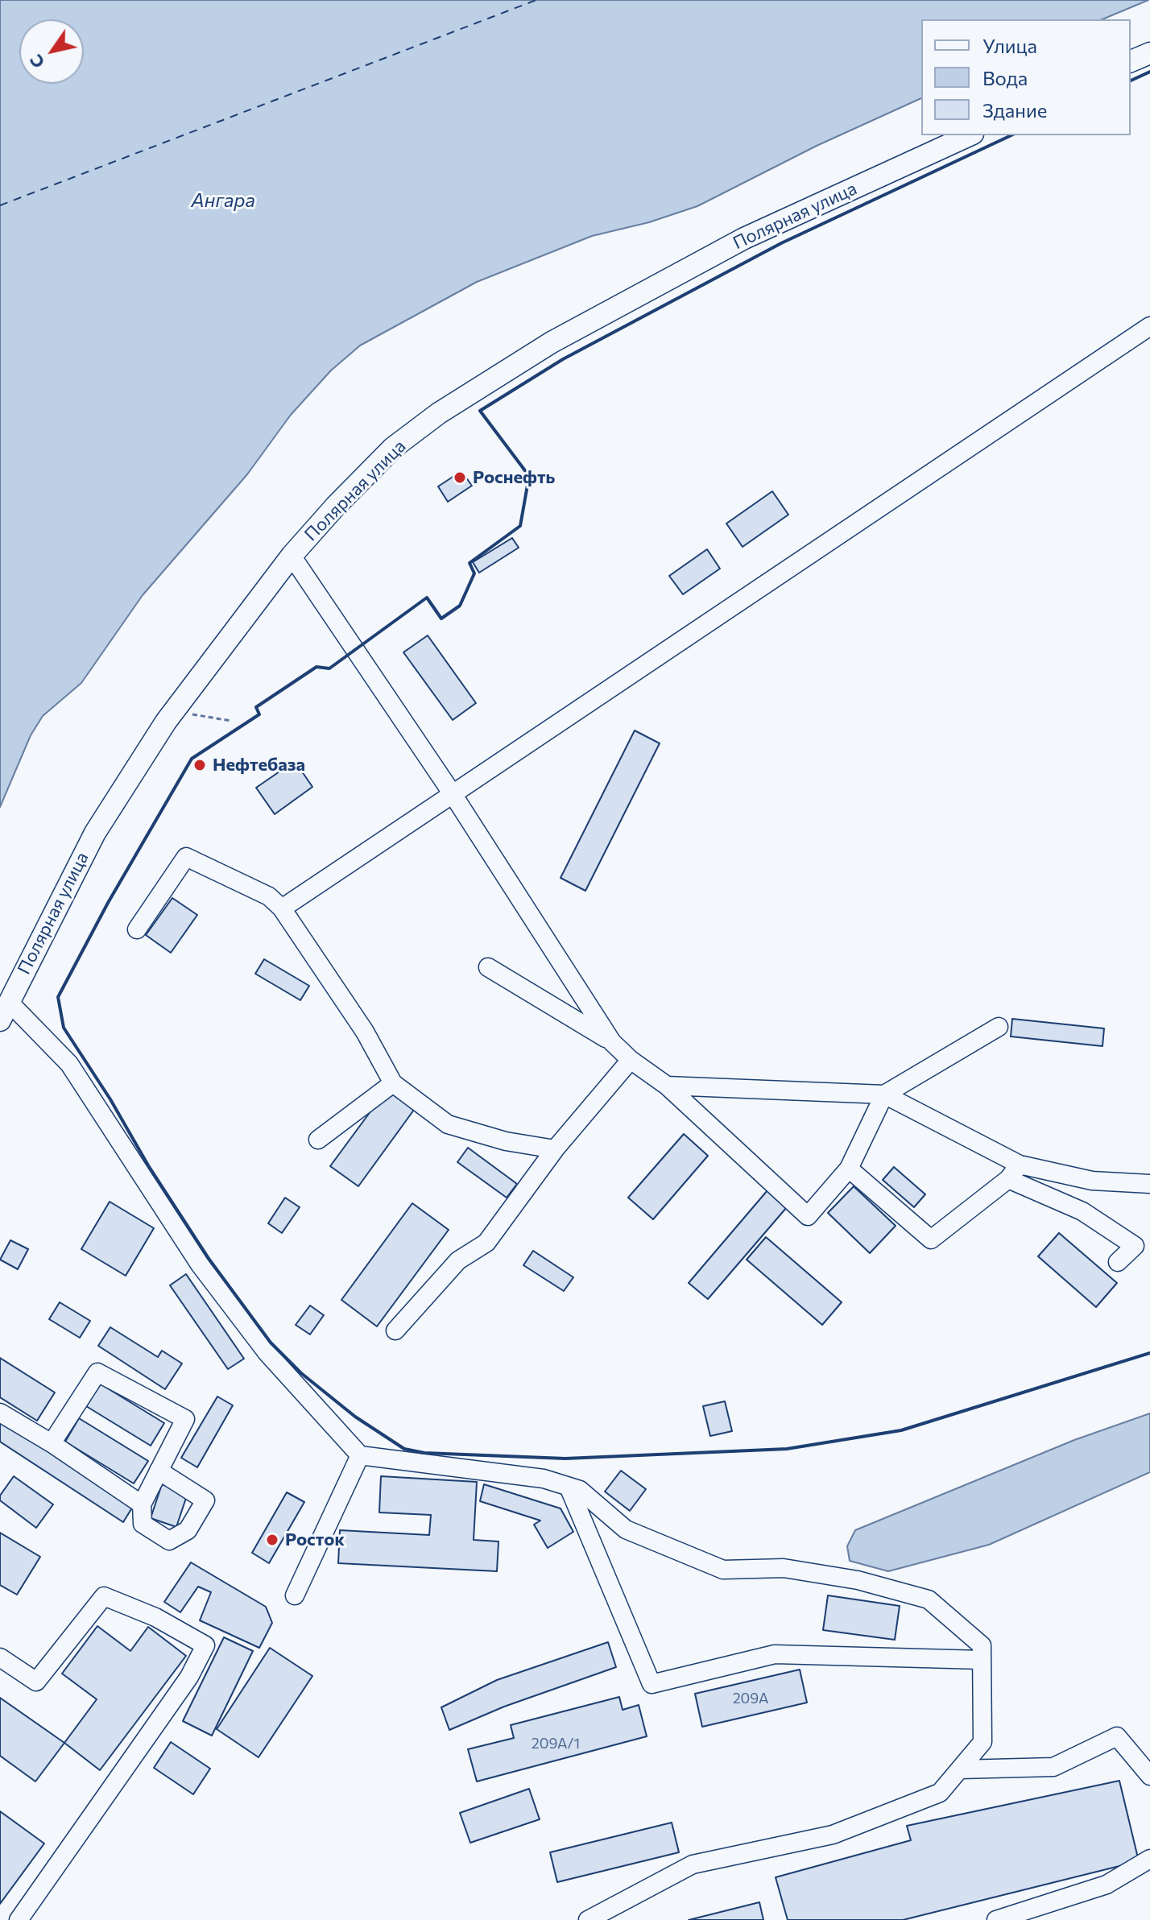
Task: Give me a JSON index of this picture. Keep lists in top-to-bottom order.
{
  "streets": {
    "main road": ["Полярная улица"]
  },
  "water": ["Ангара"],
  "places": ["Роснефть", "Нефтебаза", "Росток"],
  "house_numbers": ["209А", "209А/1"],
  "legend": ["Улица", "Вода", "Здание"],
  "north": "bottom left"
}
